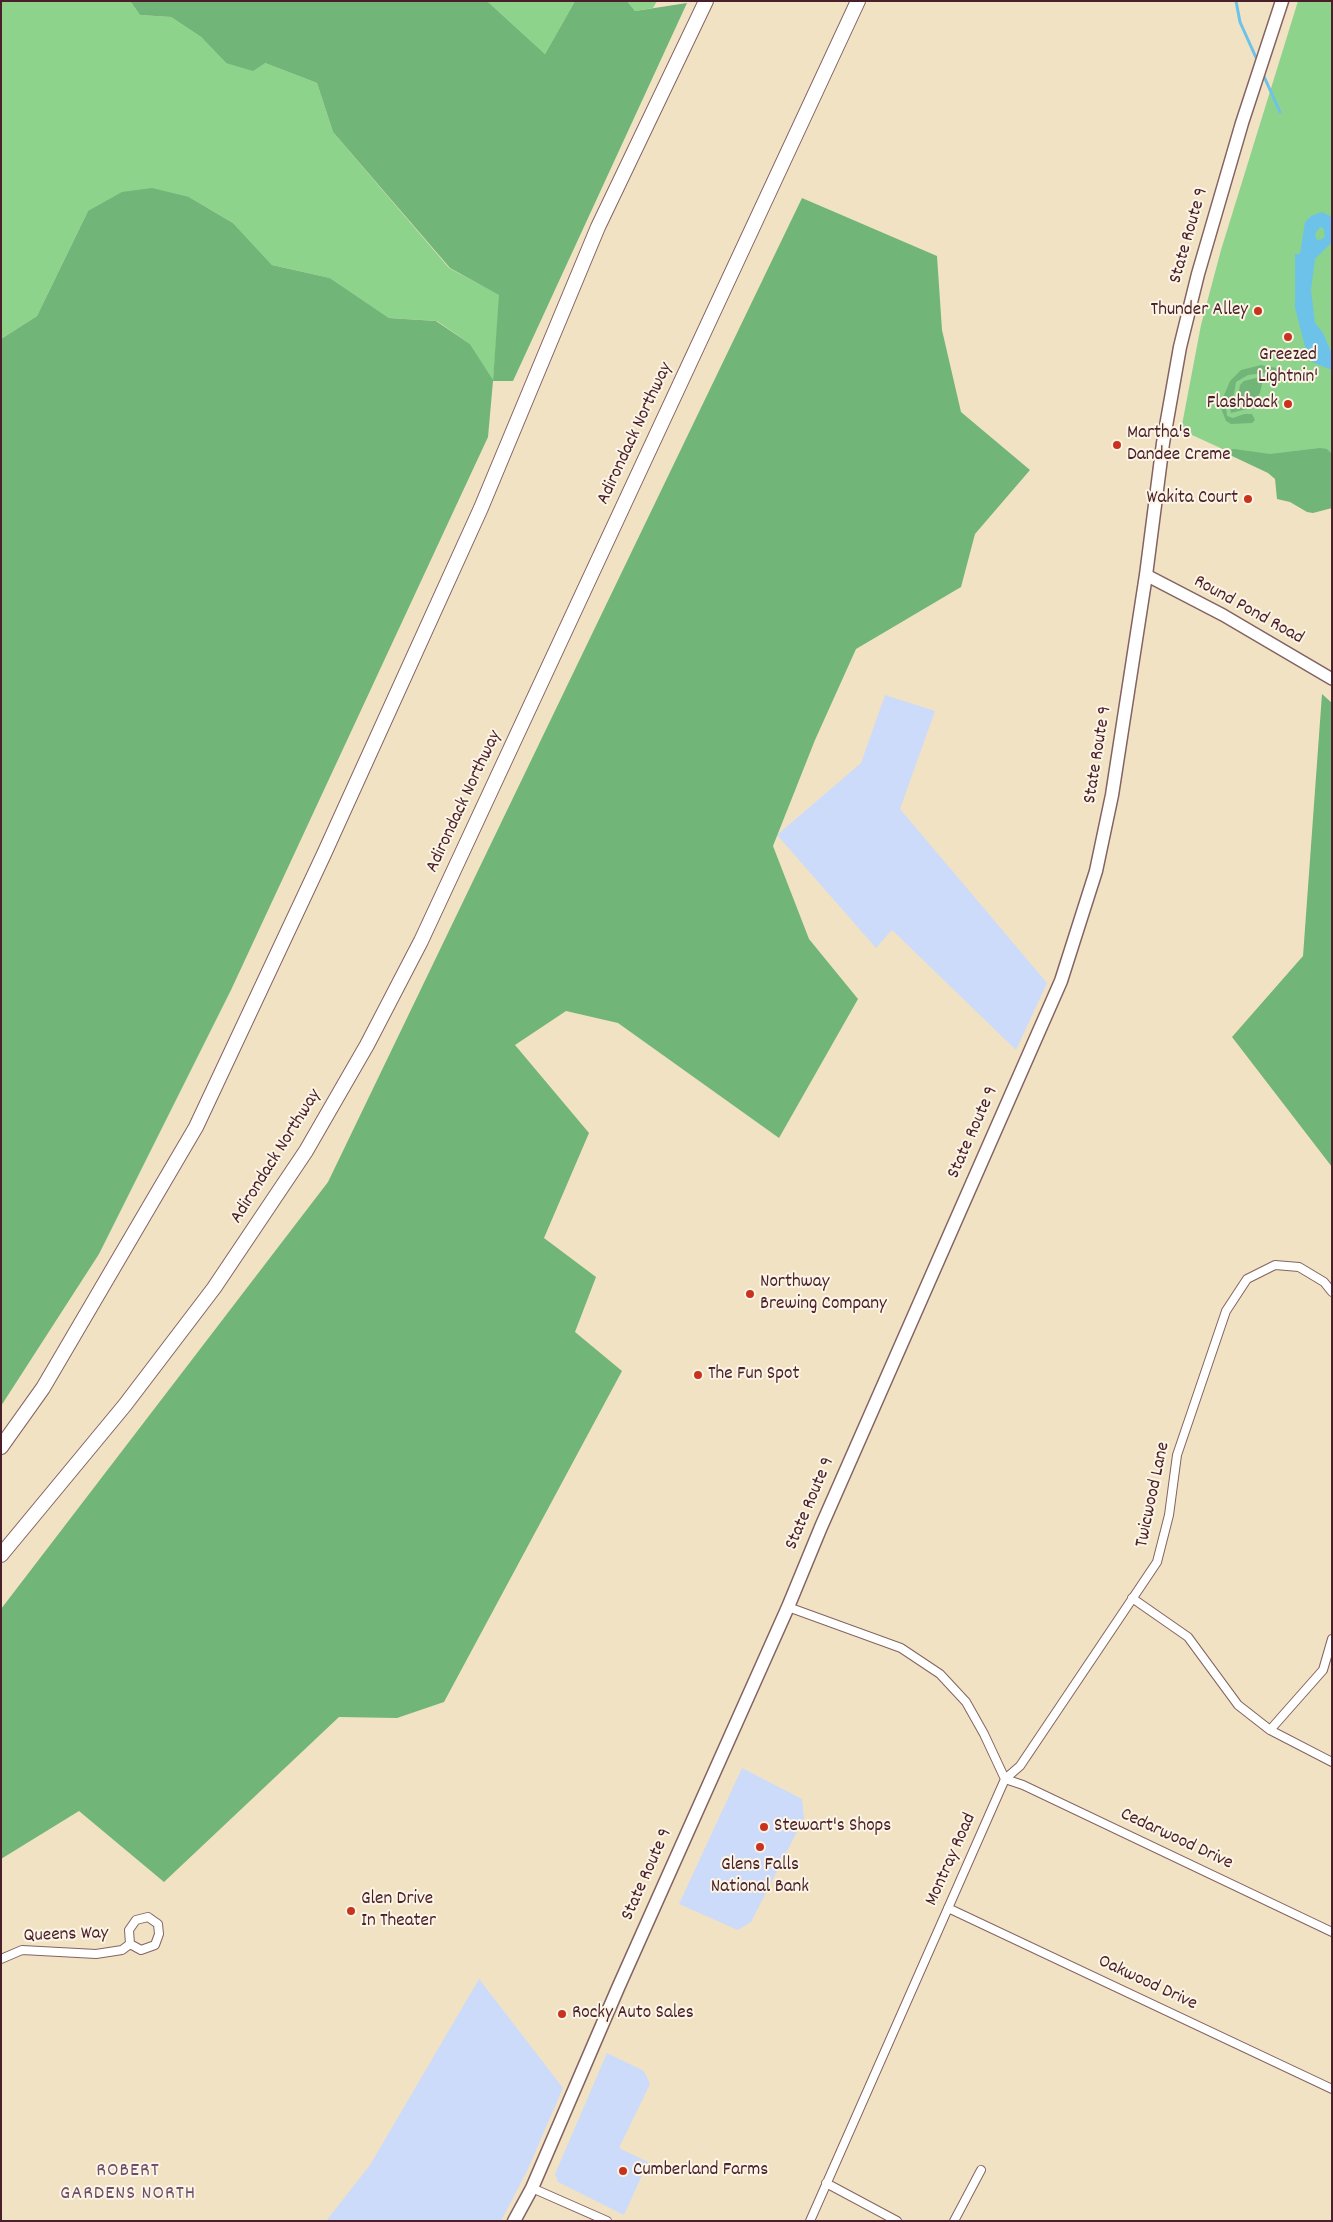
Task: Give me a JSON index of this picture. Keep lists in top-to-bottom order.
{
  "streets": {
    "highway": ["Adirondack Northway"],
    "main road": ["State Route 9"],
    "street": [
      "Round Pond Road",
      "Twicwood Lane",
      "Cedarwood Drive",
      "Montray Road",
      "Queens Way",
      "Oakwood Drive"
    ]
  },
  "crossings": [
    ["State Route 9", "Round Pond Road"],
    ["Twicwood Lane", "Cedarwood Drive"],
    ["Twicwood Lane", "Montray Road"],
    ["Cedarwood Drive", "Montray Road"],
    ["Montray Road", "Oakwood Drive"]
  ],
  "districts": ["ROBERT GARDENS NORTH"],
  "places": [
    "Thunder Alley",
    "Greezed Lightnin'",
    "Flashback",
    "Martha's Dandee Creme",
    "Wakita Court",
    "Northway Brewing Company",
    "The Fun Spot",
    "Stewart's Shops",
    "Glens Falls National Bank",
    "Glen Drive In Theater",
    "Rocky Auto Sales",
    "Cumberland Farms"
  ]
}
